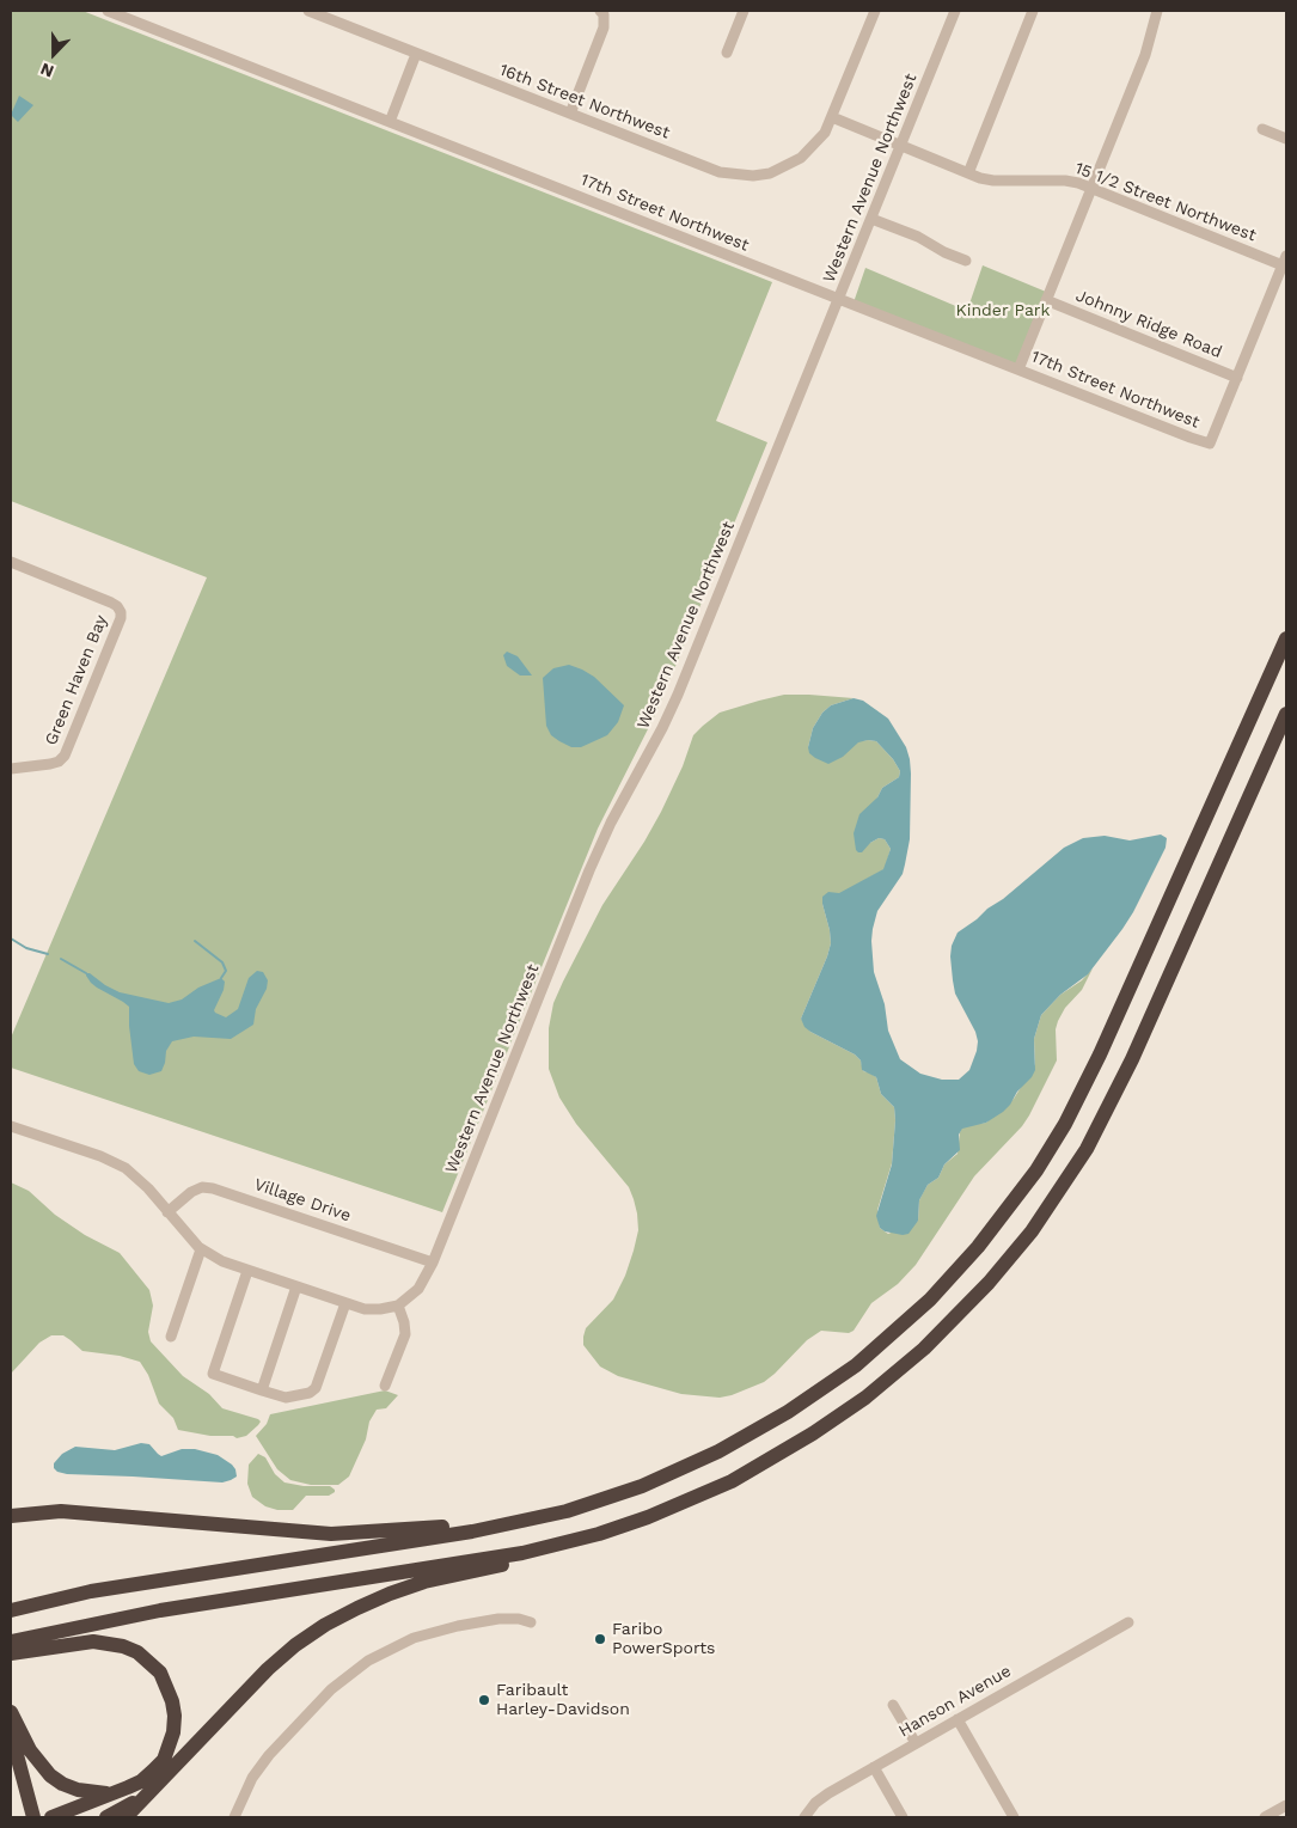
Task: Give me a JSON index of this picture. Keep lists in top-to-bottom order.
{
  "streets": {
    "street": [
      "16th Street Northwest",
      "Western Avenue Northwest",
      "15 1/2 Street Northwest",
      "17th Street Northwest",
      "Johnny Ridge Road",
      "Green Haven Bay",
      "Village Drive",
      "Hanson Avenue"
    ]
  },
  "crossings": [
    ["16th Street Northwest", "15 1/2 Street Northwest"],
    ["Western Avenue Northwest", "15 1/2 Street Northwest"],
    ["Western Avenue Northwest", "17th Street Northwest"],
    ["Western Avenue Northwest", "Village Drive"],
    ["17th Street Northwest", "Johnny Ridge Road"]
  ],
  "parks": ["Kinder Park"],
  "places": ["Faribo PowerSports", "Faribault Harley-Davidson"],
  "north": "bottom"
}
